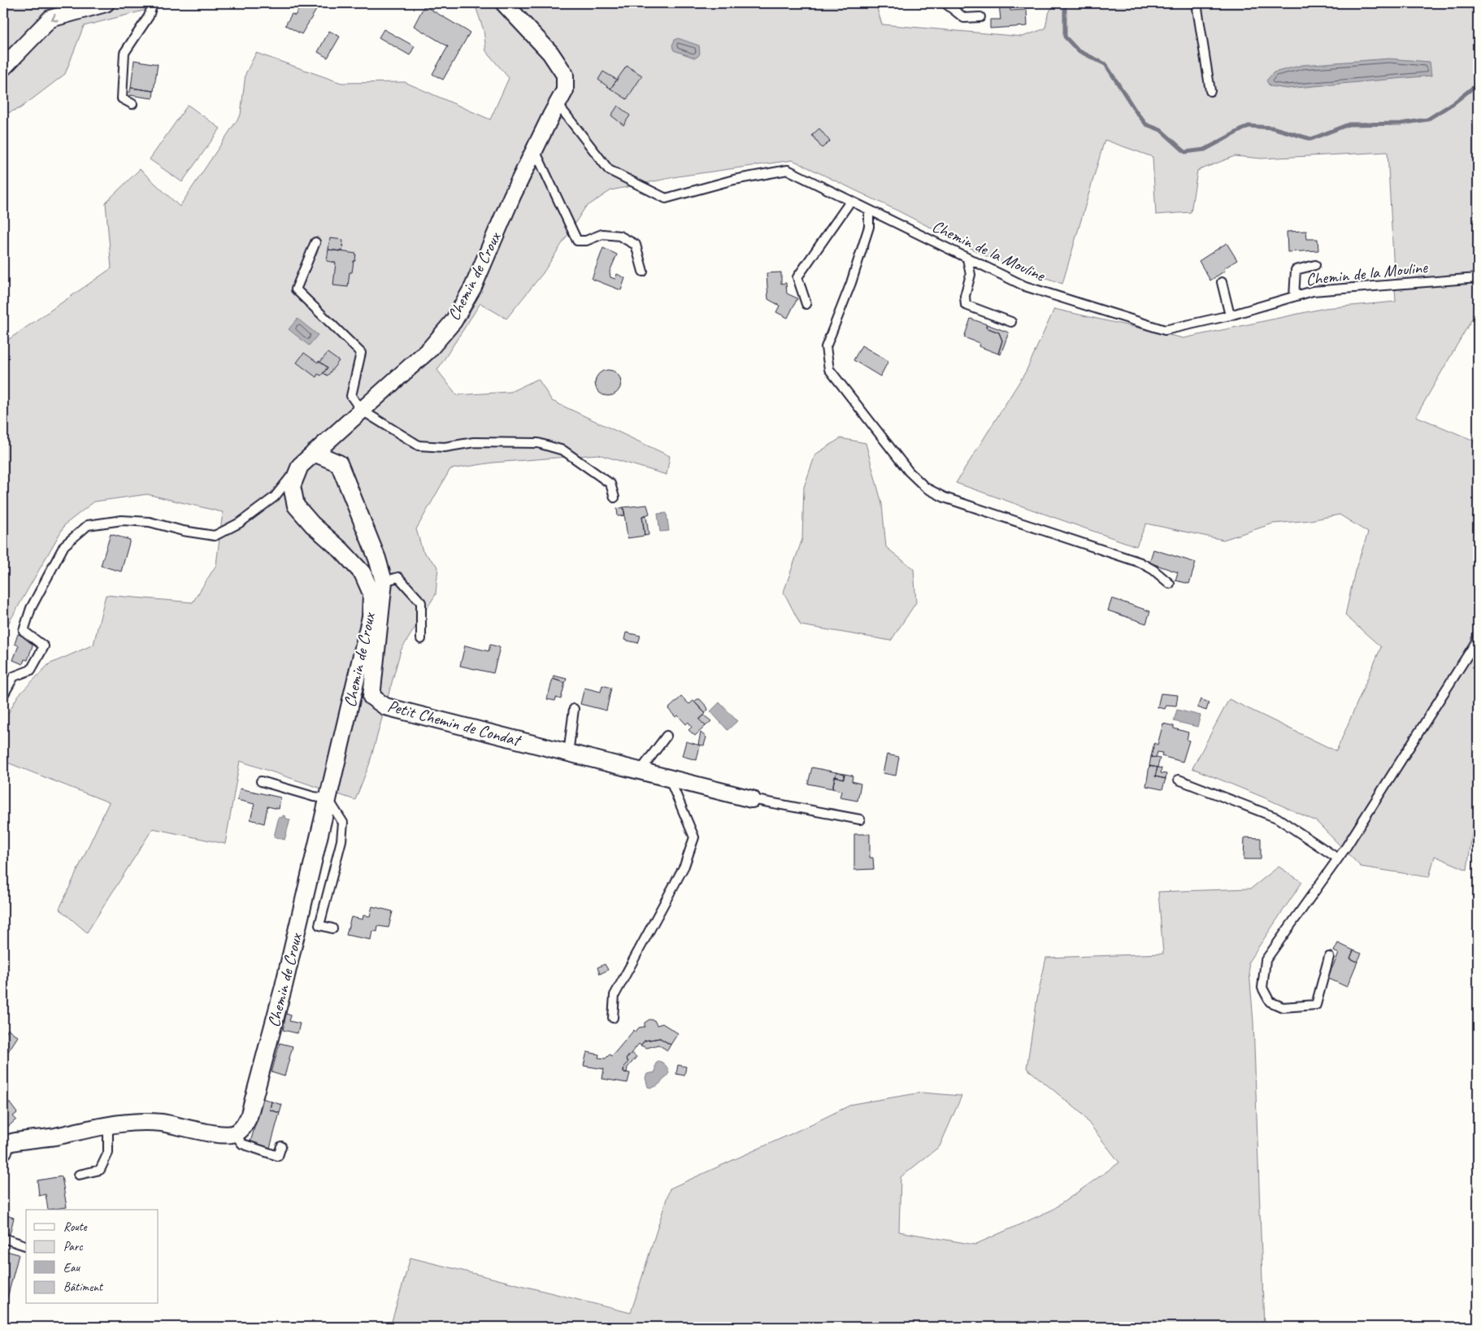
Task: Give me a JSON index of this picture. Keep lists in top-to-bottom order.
{
  "streets": {
    "street": ["Chemin de Croux", "Petit Chemin de Condat"],
    "lane": ["Chemin de la Mouline"]
  },
  "crossings": [
    ["Chemin de la Mouline", "Chemin de Croux"],
    ["Chemin de Croux", "Petit Chemin de Condat"]
  ],
  "legend": [
    "Route",
    "Parc",
    "Eau",
    "Bâtiment"
  ]
}
